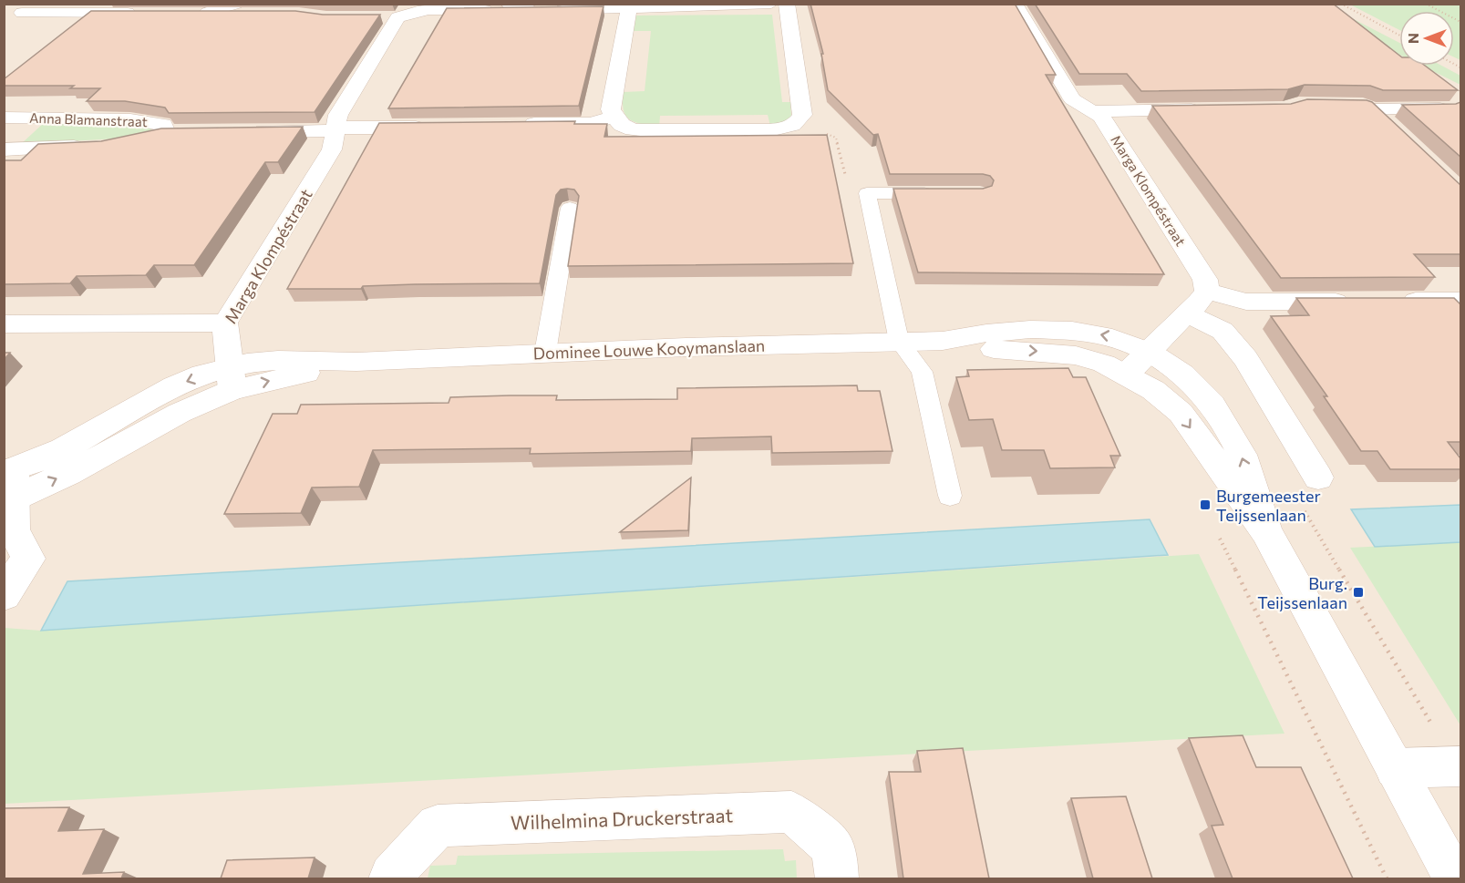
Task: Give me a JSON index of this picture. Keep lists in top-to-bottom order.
{
  "streets": {
    "street": [
      "Anna Blamanstraat",
      "Marga Klompéstraat",
      "Dominee Louwe Kooymanslaan",
      "Wilhelmina Druckerstraat"
    ]
  },
  "crossings": [
    ["Marga Klompéstraat", "Dominee Louwe Kooymanslaan"]
  ],
  "places": {
    "transit": ["Burgemeester Teijssenlaan", "Burg. Teijssenlaan"]
  },
  "north": "left"
}
